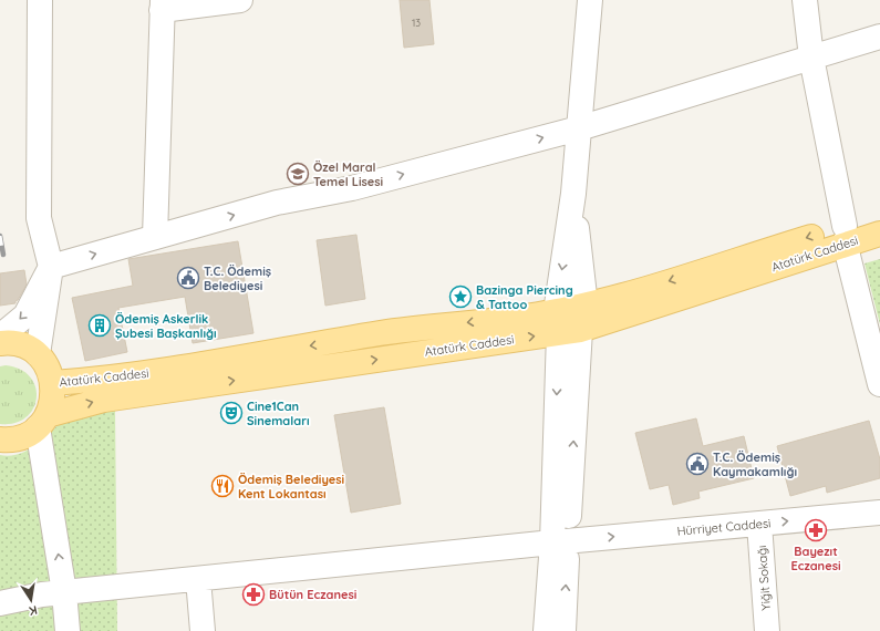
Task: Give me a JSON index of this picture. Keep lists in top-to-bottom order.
{
  "streets": {
    "main road": ["Atatürk Caddesi"],
    "street": ["Hürriyet Caddesi", "Yiğit Sokağı"]
  },
  "crossings": [
    ["Hürriyet Caddesi", "Yiğit Sokağı"]
  ],
  "one_way": ["Hürriyet Caddesi"],
  "places": {
    "school or university": ["Özel Maral Temel Lisesi"],
    "public building": ["T.C. Ödemiş Belediyesi", "T.C. Ödemiş Kaymakamlığı"],
    "place": ["Bazinga Piercing & Tattoo"],
    "building": ["Ödemiş Askerlik Şubesi Başkanlığı"],
    "theatre": ["Cine1Can Sinemaları"],
    "restaurant": ["Ödemiş Belediyesi Kent Lokantası"],
    "pharmacy": ["Bayezıt Eczanesi", "Bütün Eczanesi"]
  },
  "house_numbers": ["13"],
  "north": "bottom"
}
